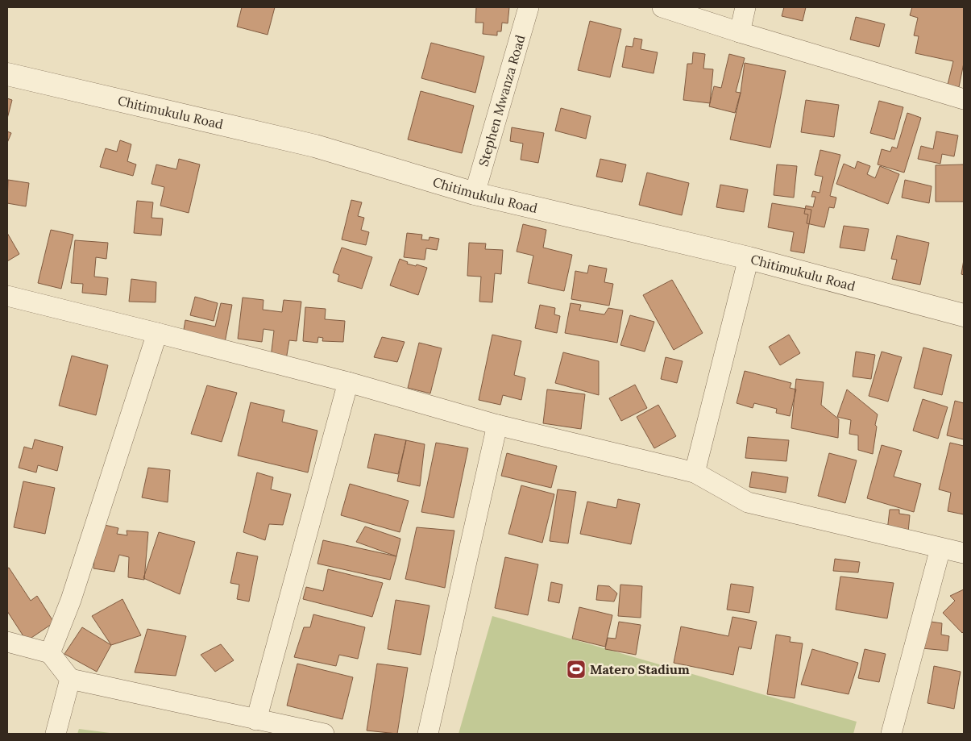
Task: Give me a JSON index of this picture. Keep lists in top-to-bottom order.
{
  "streets": {
    "street": ["Stephen Mwanza Road", "Chitimukulu Road"]
  },
  "crossings": [
    ["Stephen Mwanza Road", "Chitimukulu Road"]
  ],
  "places": {
    "sports": ["Matero Stadium"]
  }
}
